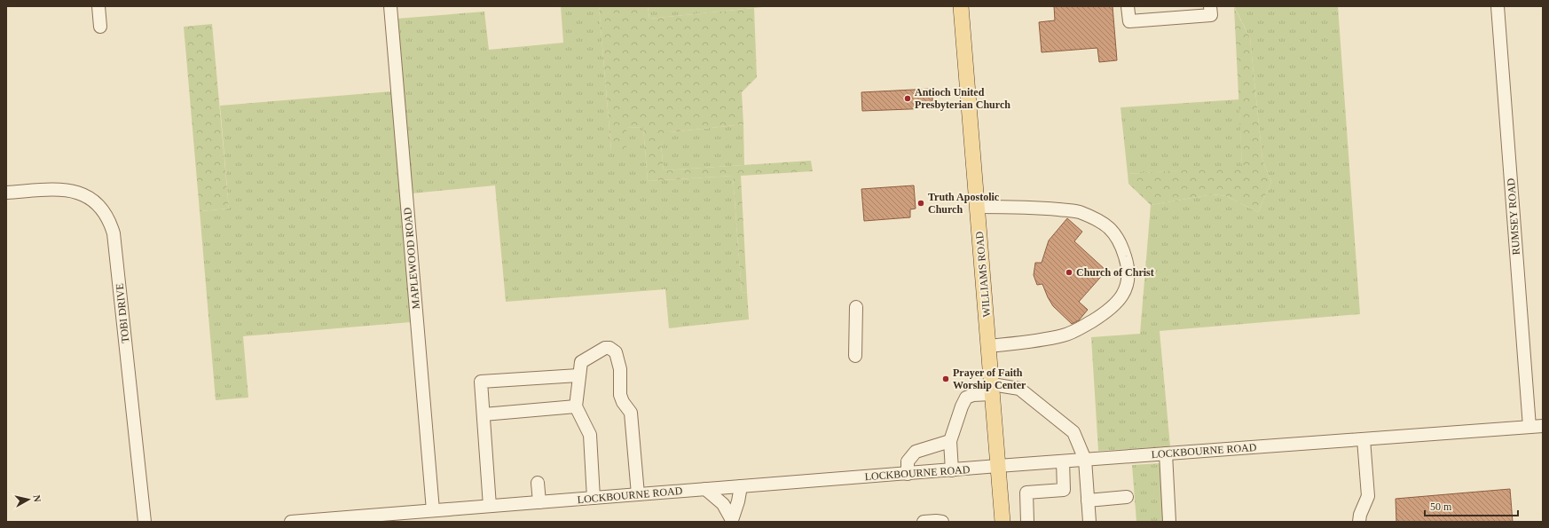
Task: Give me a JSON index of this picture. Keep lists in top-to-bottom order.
{
  "streets": {
    "main road": ["WILLIAMS ROAD"],
    "street": [
      "RUMSEY ROAD",
      "MAPLEWOOD ROAD",
      "TOBI DRIVE",
      "LOCKBOURNE ROAD"
    ]
  },
  "crossings": [
    ["RUMSEY ROAD", "LOCKBOURNE ROAD"],
    ["MAPLEWOOD ROAD", "LOCKBOURNE ROAD"],
    ["WILLIAMS ROAD", "LOCKBOURNE ROAD"]
  ],
  "places": [
    "Antioch United Presbyterian Church",
    "Truth Apostolic Church",
    "Church of Christ",
    "Prayer of Faith Worship Center"
  ],
  "scale_bar": "50 m",
  "north": "right"
}
